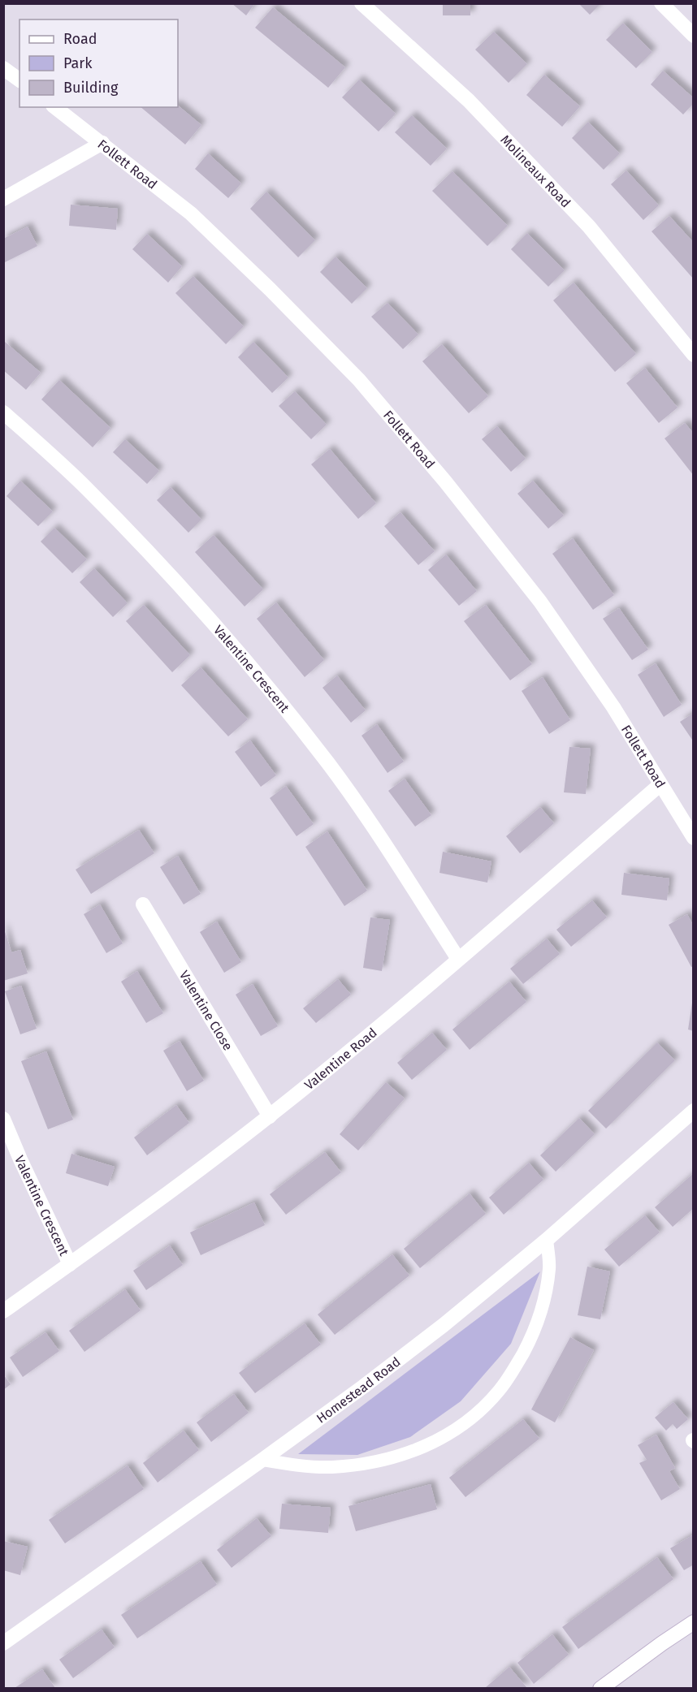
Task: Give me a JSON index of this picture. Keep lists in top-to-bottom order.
{
  "streets": {
    "street": [
      "Follett Road",
      "Molineaux Road",
      "Valentine Crescent",
      "Valentine Close",
      "Valentine Road",
      "Homestead Road"
    ]
  },
  "crossings": [
    ["Follett Road", "Valentine Road"],
    ["Valentine Crescent", "Valentine Road"],
    ["Valentine Close", "Valentine Road"]
  ],
  "legend": ["Road", "Park", "Building"]
}
